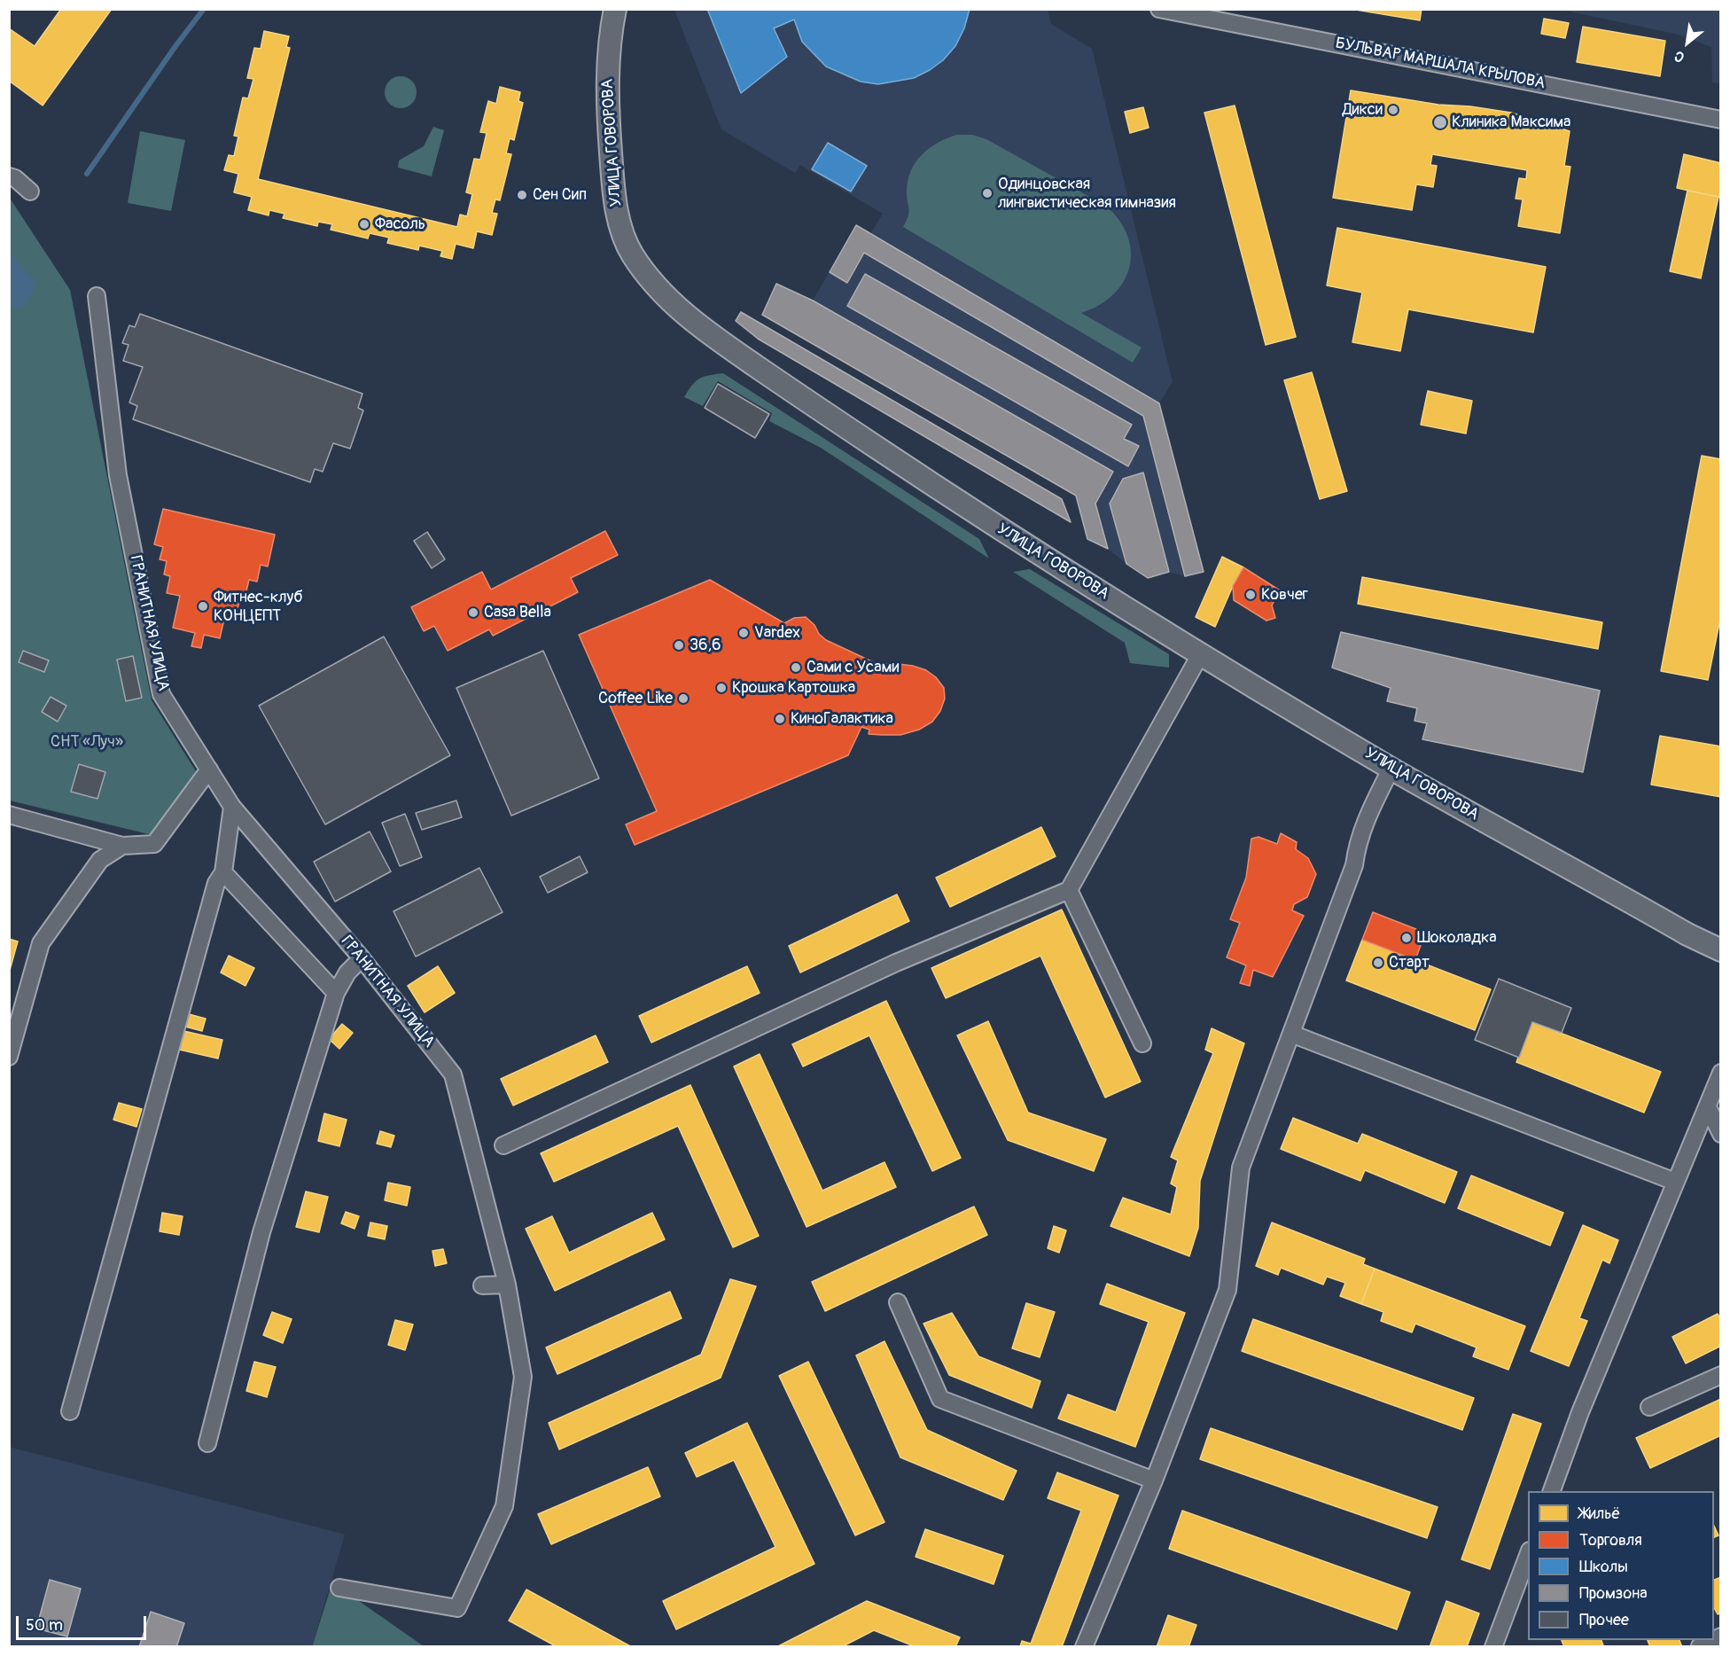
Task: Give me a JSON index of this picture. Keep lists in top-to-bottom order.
{
  "streets": {
    "main road": ["УЛИЦА ГОВОРОВА"],
    "street": ["БУЛЬВАР МАРШАЛА КРЫЛОВА", "ГРАНИТНАЯ УЛИЦА"]
  },
  "parks": ["СНТ «Луч»"],
  "places": [
    "Дикси",
    "Клиника Максима",
    "Одинцовская лингвистическая гимназия",
    "Сен Сип",
    "Фасоль",
    "Ковчег",
    "Фитнес-клуб КОНЦЕПТ",
    "Casa Bella",
    "Vardex",
    "36,6",
    "Сами с Усами",
    "Крошка Картошка",
    "Coffee Like",
    "КиноГалактика",
    "Шоколадка",
    "Старт"
  ],
  "legend": [
    "Жильё",
    "Торговля",
    "Школы",
    "Промзона",
    "Прочее"
  ],
  "scale_bar": "50 m",
  "north": "bottom left"
}
